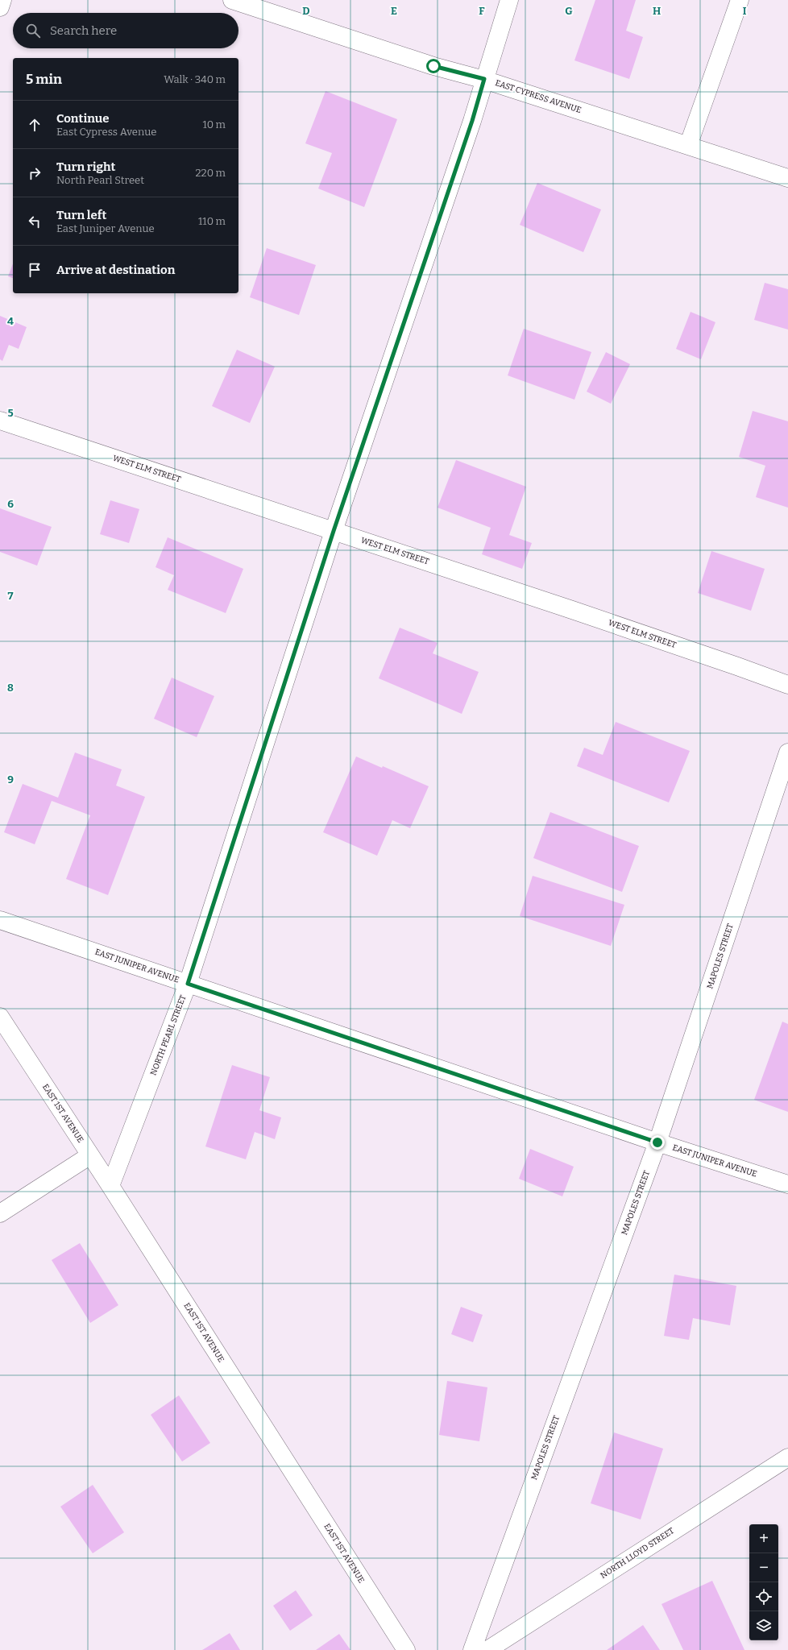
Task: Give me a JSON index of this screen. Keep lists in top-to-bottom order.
{
  "streets": {
    "street": [
      "EAST CYPRESS AVENUE",
      "WEST ELM STREET",
      "MAPOLES STREET",
      "EAST JUNIPER AVENUE",
      "NORTH PEARL STREET",
      "EAST 1ST AVENUE",
      "NORTH LLOYD STREET"
    ]
  },
  "crossings": [
    ["EAST CYPRESS AVENUE", "NORTH PEARL STREET"],
    ["WEST ELM STREET", "NORTH PEARL STREET"],
    ["MAPOLES STREET", "EAST JUNIPER AVENUE"],
    ["EAST JUNIPER AVENUE", "NORTH PEARL STREET"],
    ["NORTH PEARL STREET", "EAST 1ST AVENUE"]
  ],
  "page": {
    "search": "Search here",
    "heading": ["5 min", "Walk · 340 m"],
    "list": [
      ["Continue", "East Cypress Avenue", "10 m"],
      ["Turn right", "North Pearl Street", "220 m"],
      ["Turn left", "East Juniper Avenue", "110 m"],
      "Arrive at destination"
    ],
    "map_buttons": ["+", "−"]
  },
  "grid": {
    "columns": [
      "D",
      "E",
      "F",
      "G",
      "H",
      "I"
    ],
    "rows": [
      "4",
      "5",
      "6",
      "7",
      "8",
      "9"
    ]
  }
}
